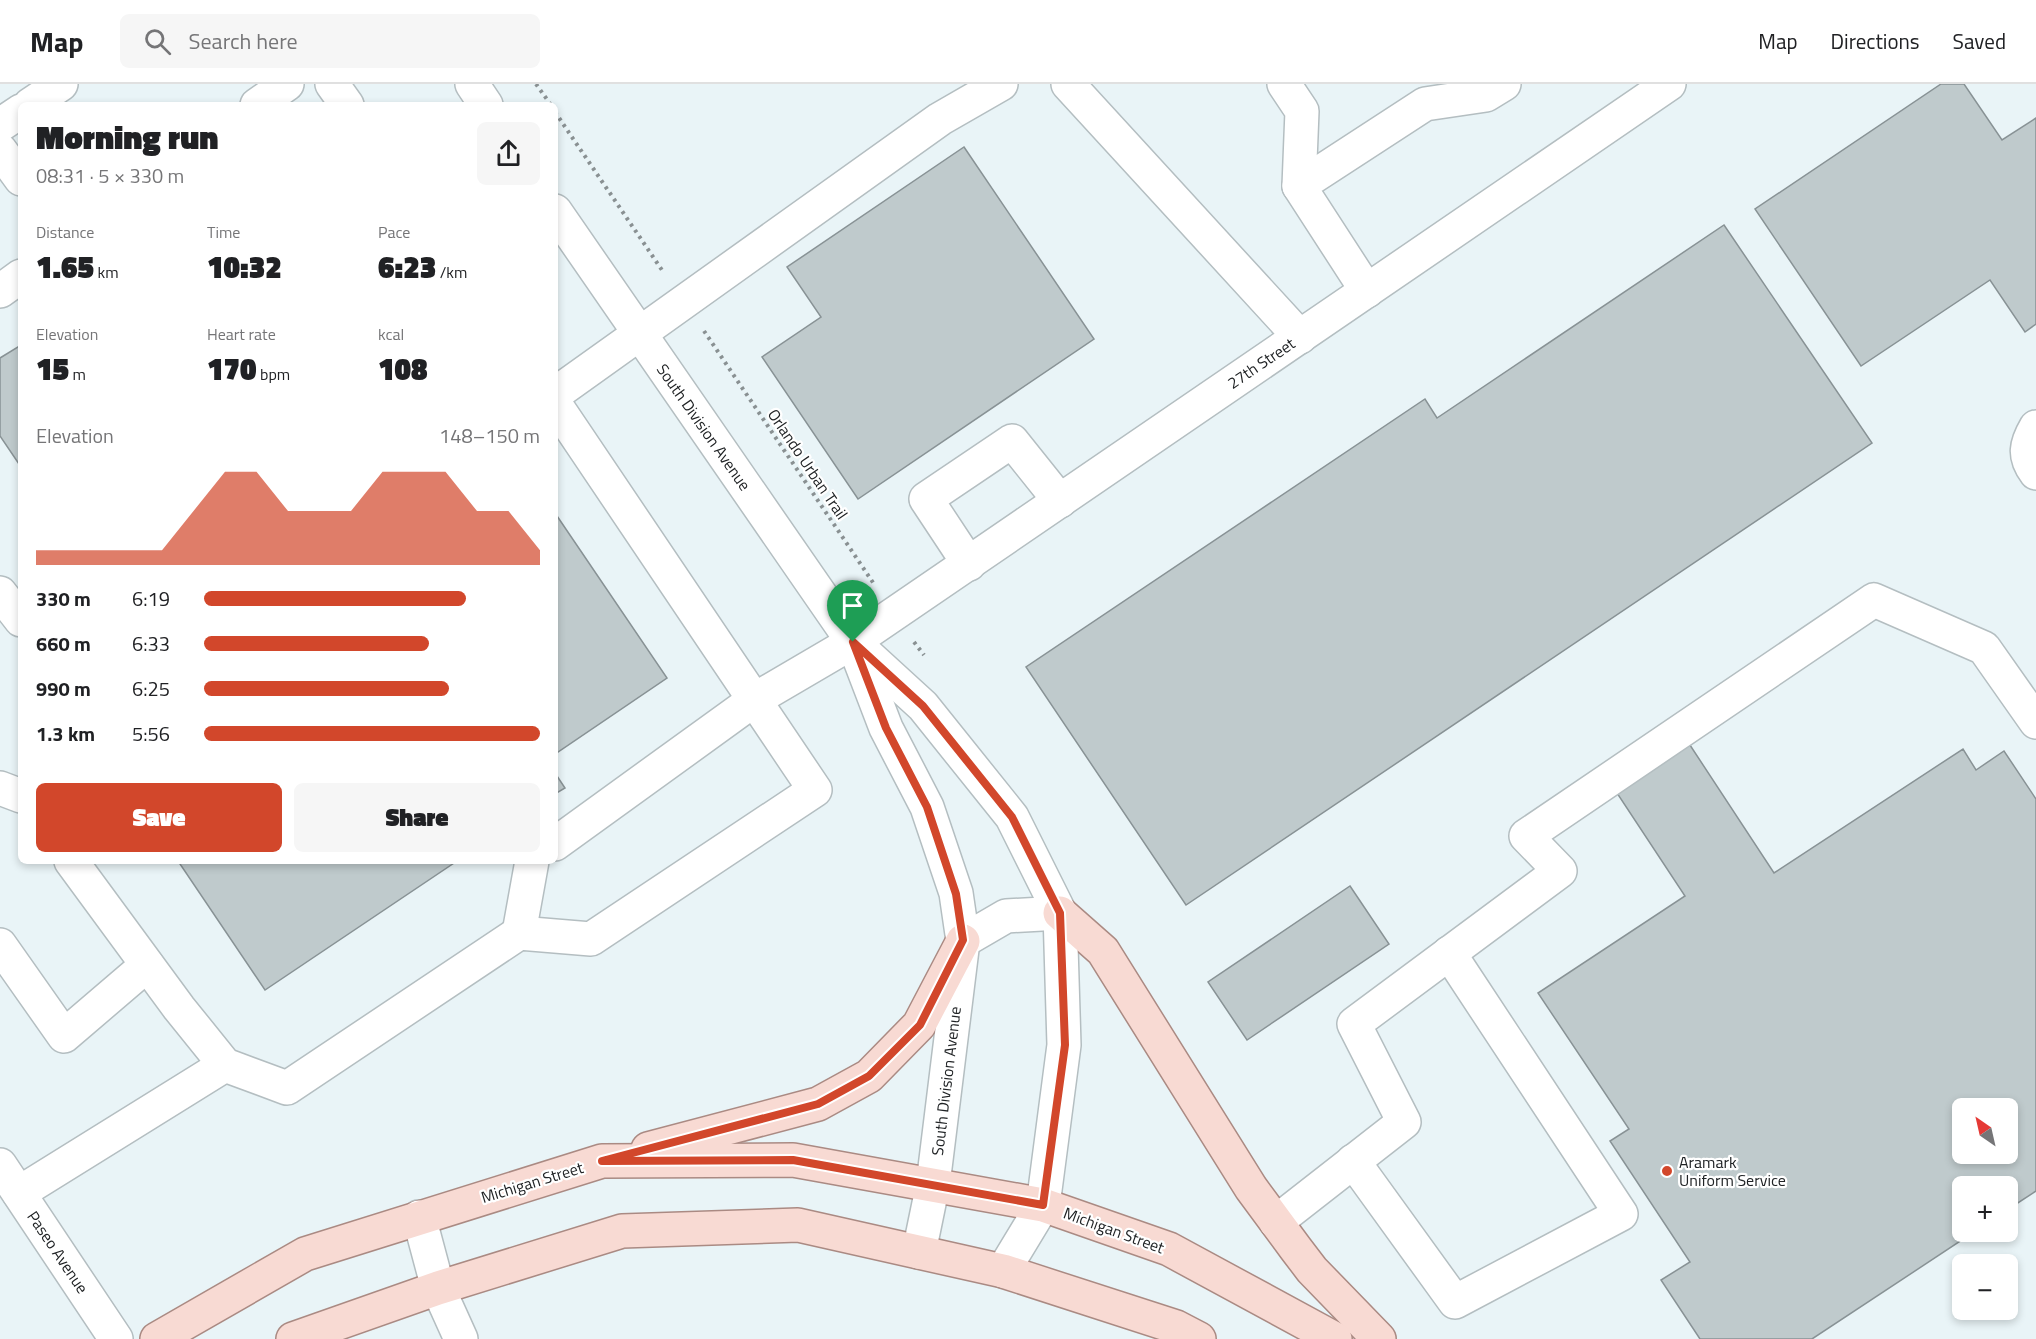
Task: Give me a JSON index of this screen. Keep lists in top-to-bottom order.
{
  "streets": {
    "main road": ["Michigan Street"],
    "street": ["27th Street", "South Division Avenue", "Paseo Avenue"],
    "path": ["Orlando Urban Trail"]
  },
  "crossings": [
    ["27th Street", "South Division Avenue"],
    ["South Division Avenue", "Michigan Street"]
  ],
  "places": ["Aramark Uniform Service"],
  "north": "top left",
  "page": {
    "header": "Map",
    "search": "Search here",
    "nav": ["Map", "Directions", "Saved"],
    "heading": ["Morning run", "08:31 · 5 × 330 m"],
    "stats": [
      ["Distance", "1.65 km"],
      ["Time", "10:32"],
      ["Pace", "6:23 /km"],
      ["Elevation", "15 m"],
      ["Heart rate", "170 bpm"],
      ["kcal", "108"]
    ],
    "chart": ["Elevation", "148–150 m"],
    "list": [
      {
        "name": "330 m",
        "note": "6:19"
      },
      {
        "name": "660 m",
        "note": "6:33"
      },
      {
        "name": "990 m",
        "note": "6:25"
      },
      {
        "name": "1.3 km",
        "note": "5:56"
      }
    ],
    "buttons": ["Save", "Share"],
    "map_buttons": ["+", "−"]
  }
}
